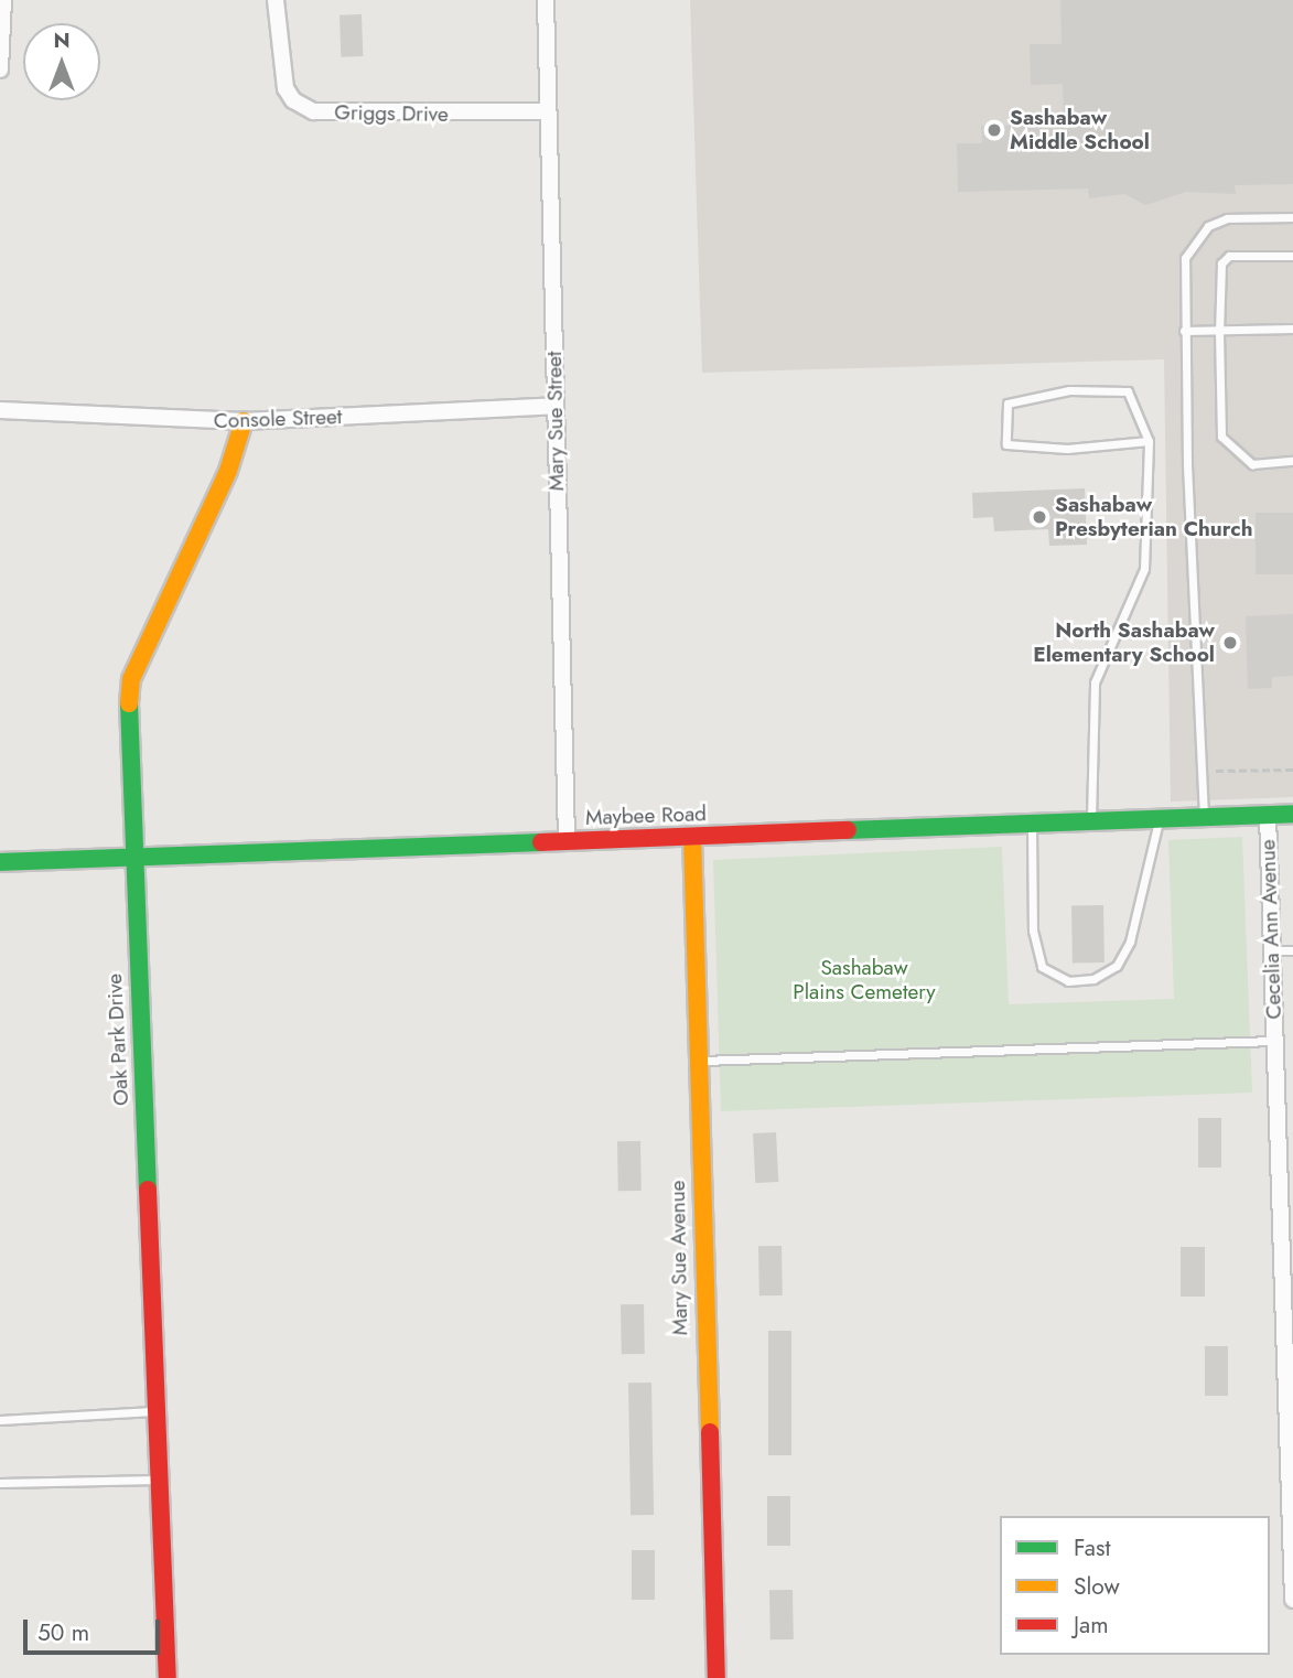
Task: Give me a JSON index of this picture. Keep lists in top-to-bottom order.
{
  "streets": {
    "street": [
      "Griggs Drive",
      "Console Street",
      "Mary Sue Street",
      "Maybee Road",
      "Cecelia Ann Avenue",
      "Oak Park Drive",
      "Mary Sue Avenue"
    ]
  },
  "crossings": [
    ["Griggs Drive", "Mary Sue Street"],
    ["Console Street", "Mary Sue Street"],
    ["Console Street", "Oak Park Drive"],
    ["Mary Sue Street", "Maybee Road"],
    ["Maybee Road", "Cecelia Ann Avenue"],
    ["Maybee Road", "Oak Park Drive"],
    ["Maybee Road", "Mary Sue Avenue"]
  ],
  "parks": ["Sashabaw Plains Cemetery"],
  "places": ["Sashabaw Middle School", "Sashabaw Presbyterian Church", "North Sashabaw Elementary School"],
  "legend": ["Fast", "Slow", "Jam"],
  "scale_bar": "50 m",
  "north": "top"
}
